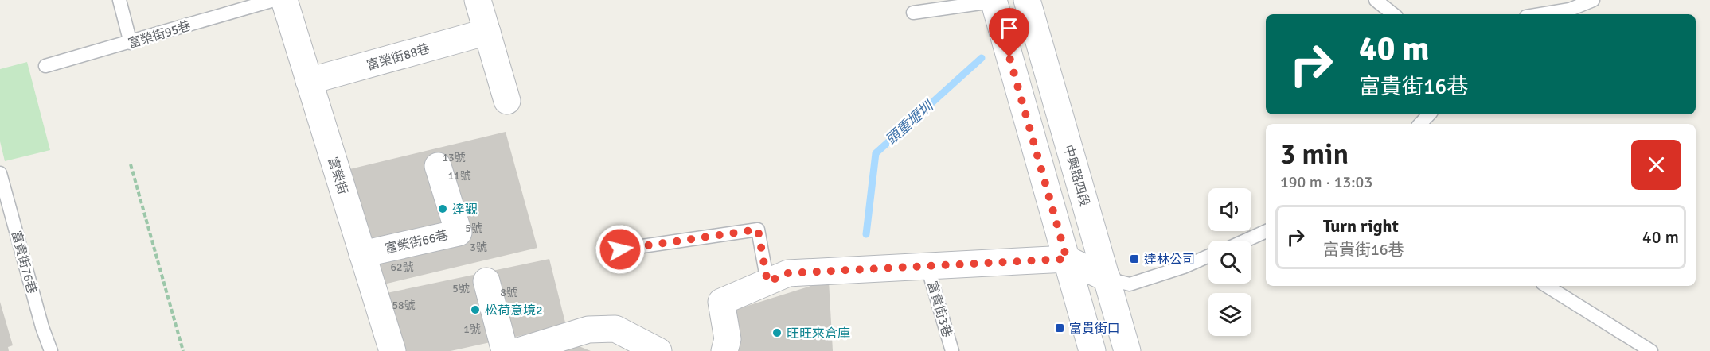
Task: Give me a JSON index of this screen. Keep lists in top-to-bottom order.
{
  "streets": {
    "street": [
      "富榮街88巷",
      "富榮街",
      "中興路四段",
      "富榮街66巷"
    ],
    "lane": ["富榮街95巷", "富貴街76巷", "富貴街3巷"]
  },
  "crossings": [
    ["富榮街88巷", "富榮街"],
    ["富榮街", "富榮街66巷"]
  ],
  "water": ["頭重壢圳"],
  "places": {
    "other": ["達觀", "松荷意境2", "旺旺來倉庫"],
    "transit": ["達林公司", "富貴街口"]
  },
  "house_numbers": [
    "13號",
    "11號",
    "5號",
    "3號",
    "62號",
    "5號",
    "8號",
    "58號",
    "1號"
  ],
  "page": {
    "turn": ["40 m", "富貴街16巷"],
    "heading": ["3 min", "190 m · 13:03"],
    "list": [
      {
        "name": "Turn right",
        "note": "富貴街16巷",
        "value": "40 m"
      }
    ]
  }
}
